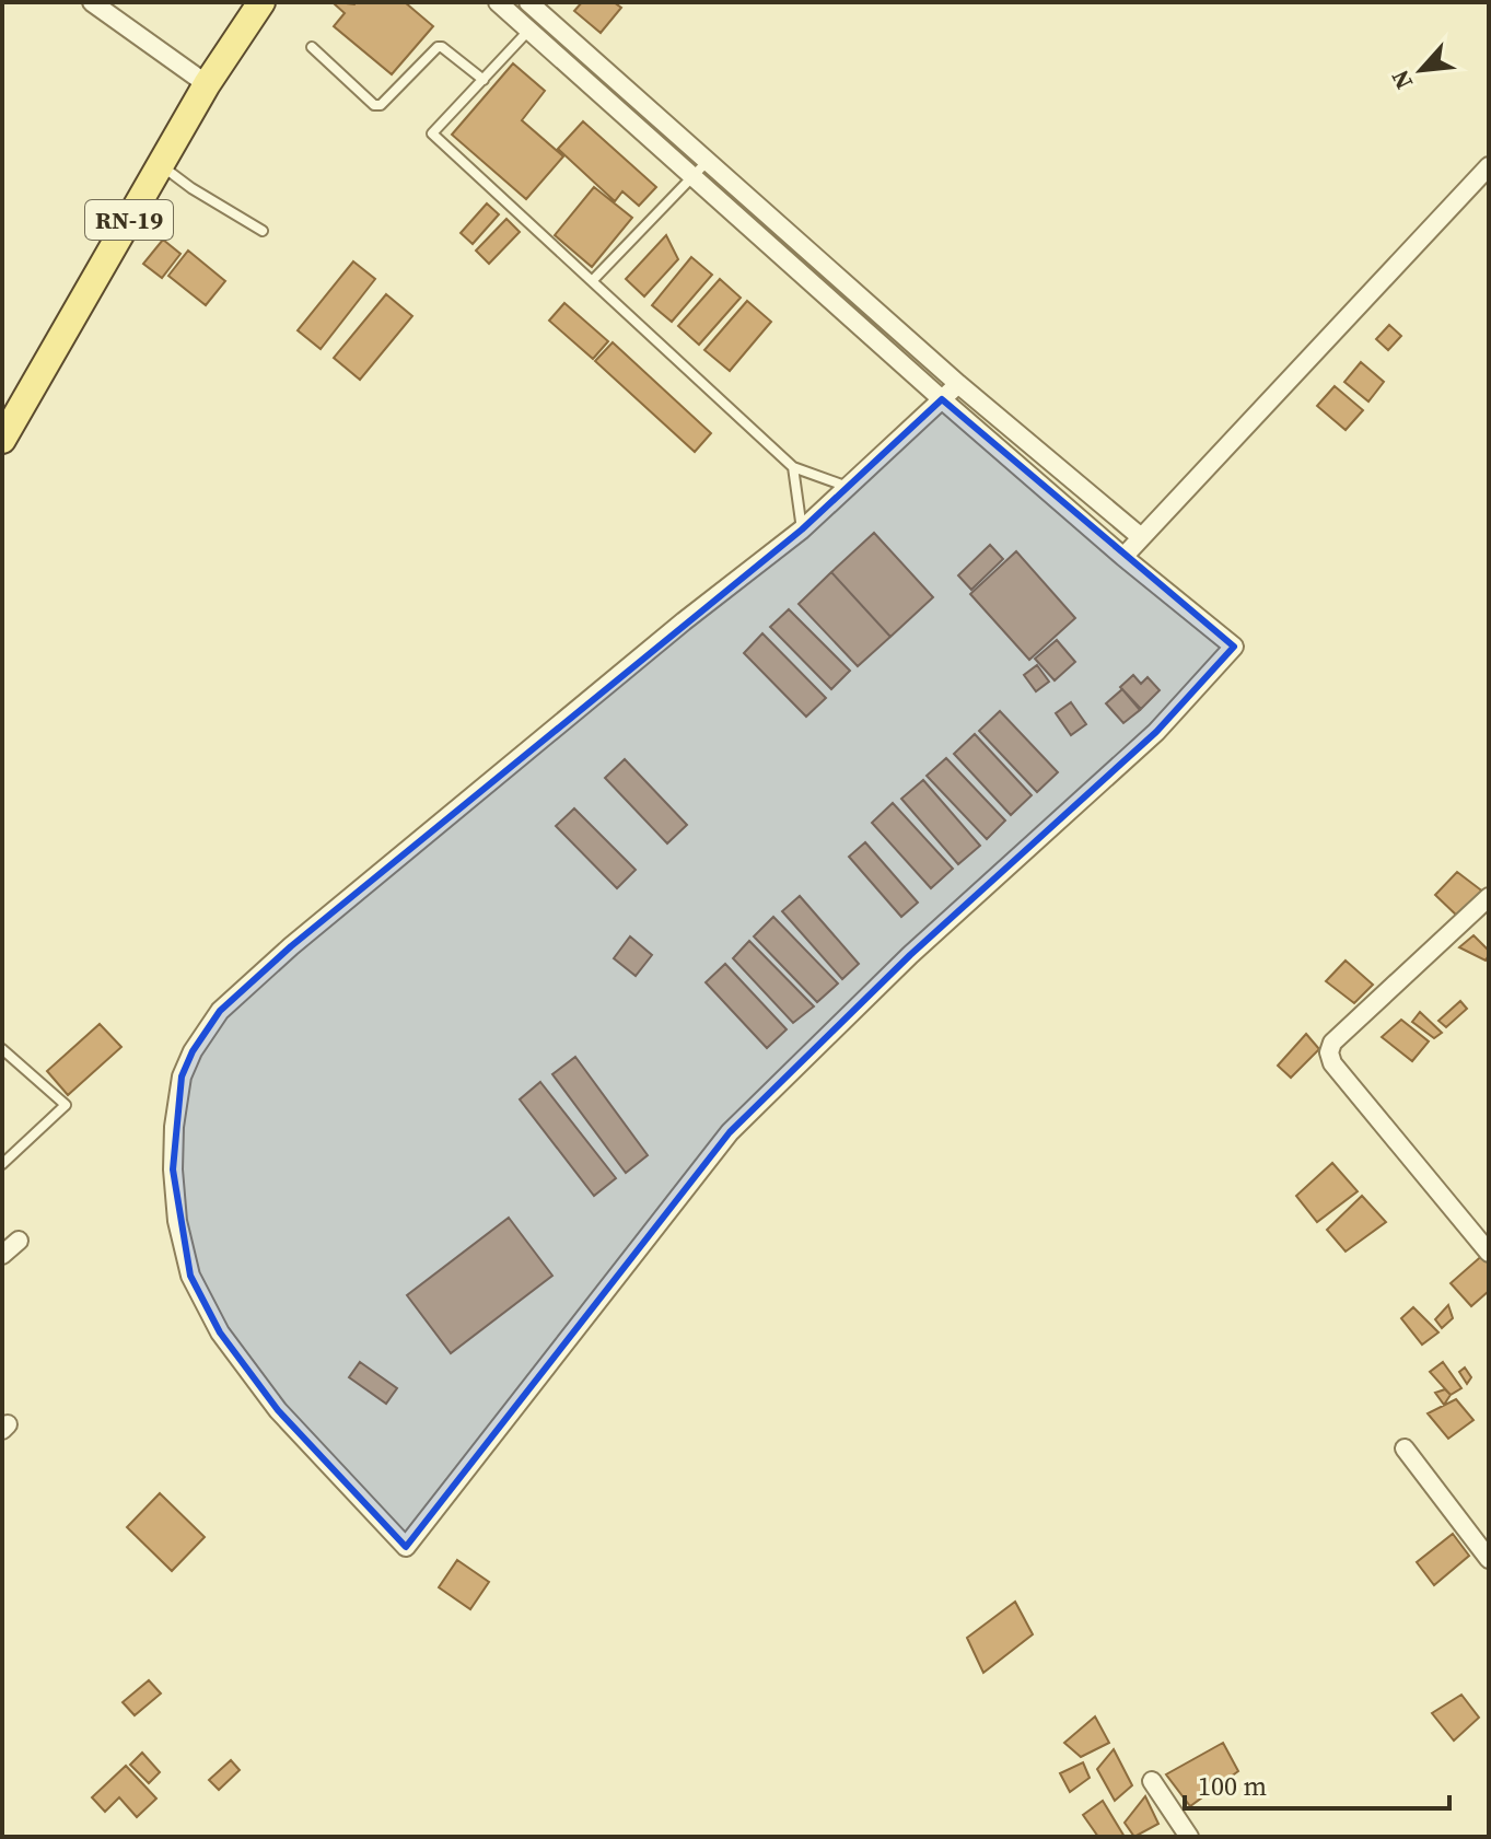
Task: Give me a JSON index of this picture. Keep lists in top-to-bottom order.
{
  "streets": {
    "main road": ["RN-19"]
  },
  "scale_bar": "100 m",
  "north": "bottom left"
}
